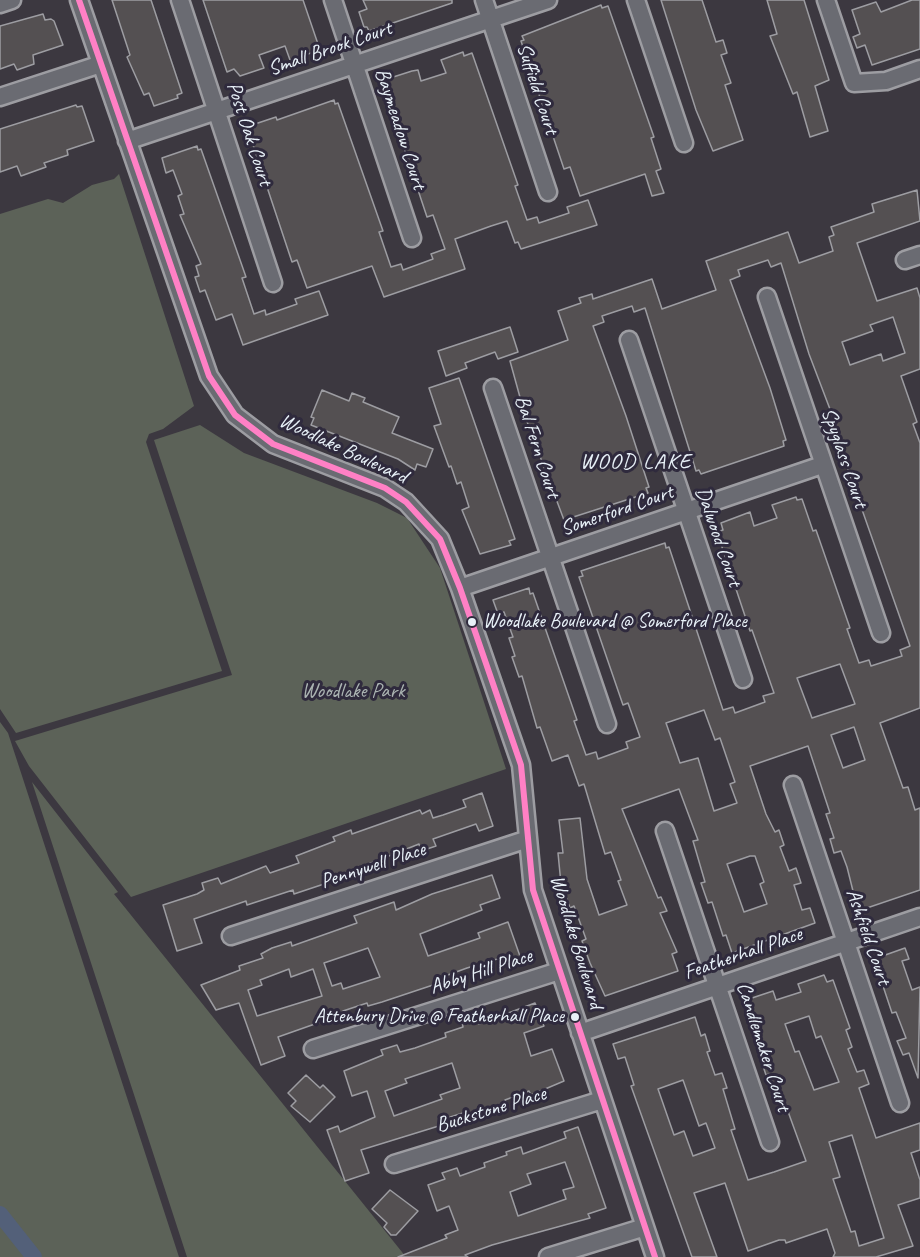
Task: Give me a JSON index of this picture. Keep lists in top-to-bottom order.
{
  "streets": {
    "street": [
      "Small Brook Court",
      "Suffield Court",
      "Baymeadow Court",
      "Post Oak Court",
      "Bal Fern Court",
      "Woodlake Boulevard",
      "Spyglass Court",
      "Somerford Court",
      "Dalwood Court",
      "Pennywell Place",
      "Ashfield Court",
      "Featherhall Place",
      "Abby Hill Place",
      "Candlemaker Court",
      "Buckstone Place"
    ]
  },
  "crossings": [
    ["Small Brook Court", "Suffield Court"],
    ["Small Brook Court", "Baymeadow Court"],
    ["Small Brook Court", "Post Oak Court"],
    ["Small Brook Court", "Woodlake Boulevard"],
    ["Bal Fern Court", "Somerford Court"],
    ["Woodlake Boulevard", "Somerford Court"],
    ["Woodlake Boulevard", "Pennywell Place"],
    ["Woodlake Boulevard", "Featherhall Place"],
    ["Woodlake Boulevard", "Abby Hill Place"],
    ["Woodlake Boulevard", "Buckstone Place"],
    ["Spyglass Court", "Somerford Court"],
    ["Somerford Court", "Dalwood Court"],
    ["Ashfield Court", "Featherhall Place"],
    ["Featherhall Place", "Candlemaker Court"]
  ],
  "districts": ["WOOD LAKE"],
  "parks": ["Woodlake Park"],
  "places": ["Woodlake Boulevard @ Somerford Place", "Attenbury Drive @ Featherhall Place"]
}
